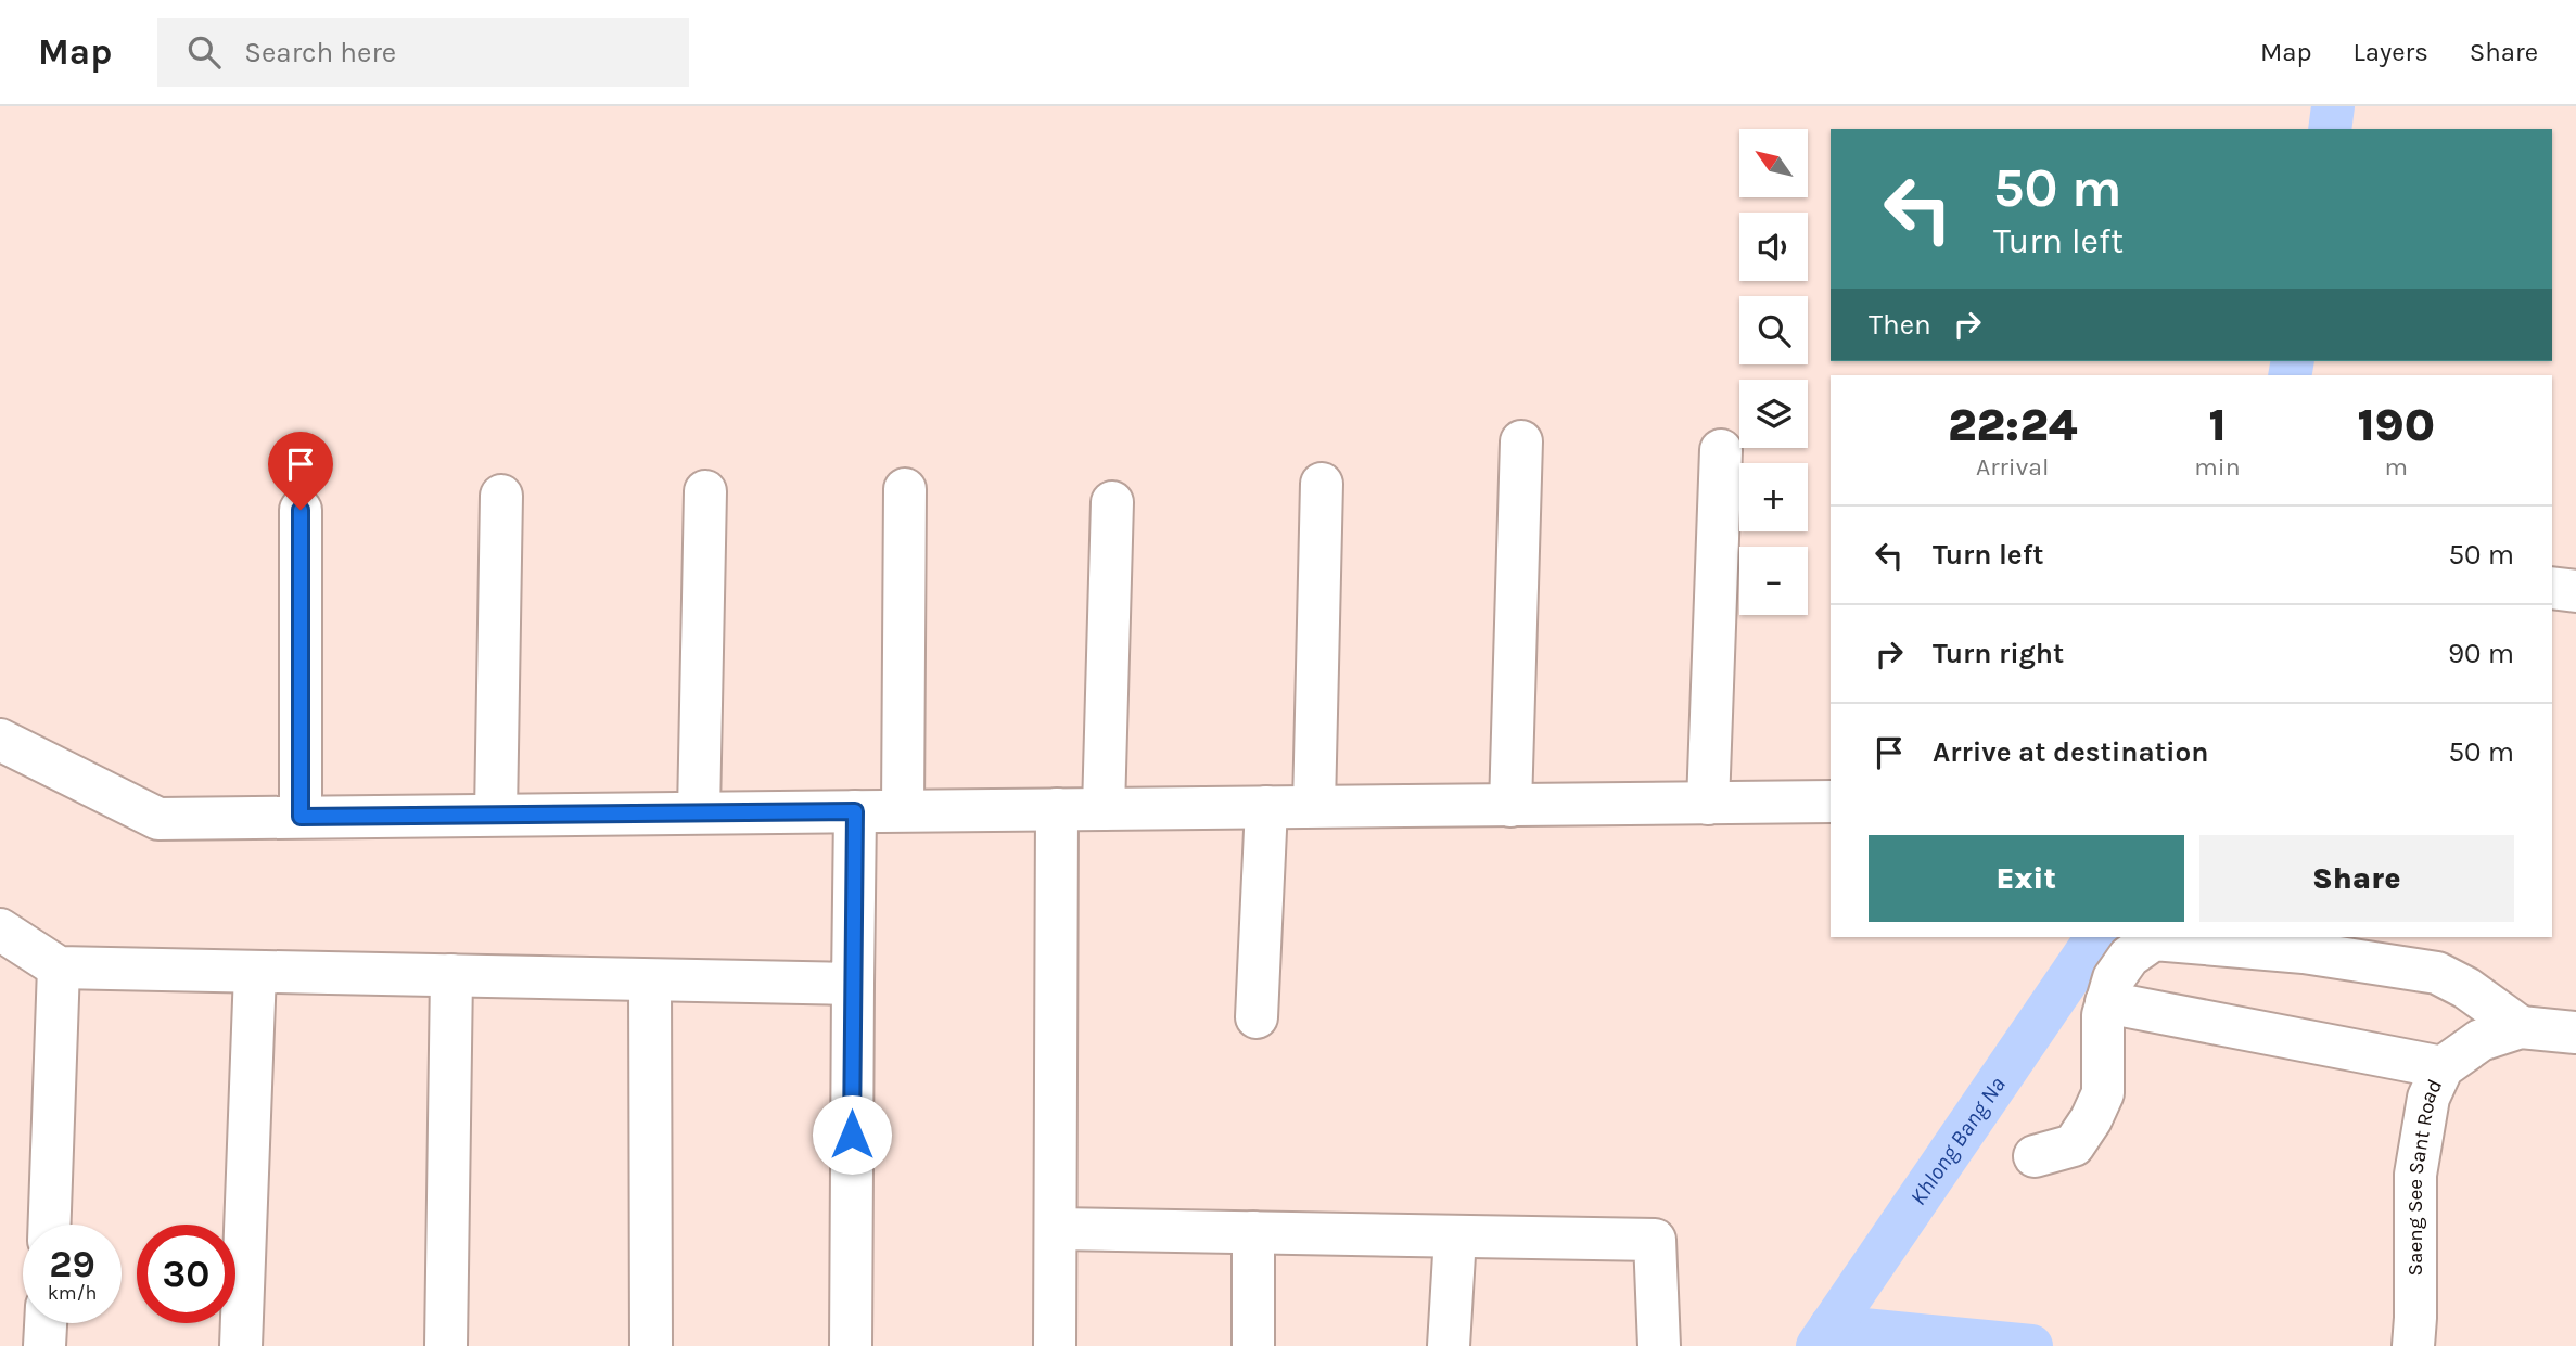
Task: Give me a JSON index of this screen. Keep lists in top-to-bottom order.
{
  "streets": {
    "street": ["Saeng See Sant Road"]
  },
  "water": ["Khlong Bang Na"],
  "north": "top left",
  "page": {
    "header": "Map",
    "search": "Search here",
    "nav": ["Map", "Layers", "Share"],
    "map_buttons": ["+", "−"],
    "turn": ["50 m", "Turn left"],
    "then": "Then",
    "eta": [
      "22:24",
      "Arrival",
      "1",
      "min",
      "190",
      "m"
    ],
    "list": [
      {
        "name": "Turn left",
        "value": "50 m"
      },
      {
        "name": "Turn right",
        "value": "90 m"
      },
      {
        "name": "Arrive at destination",
        "value": "50 m"
      }
    ],
    "buttons": ["Exit", "Share"],
    "speed": "29 km/h",
    "limit": "30"
  }
}
